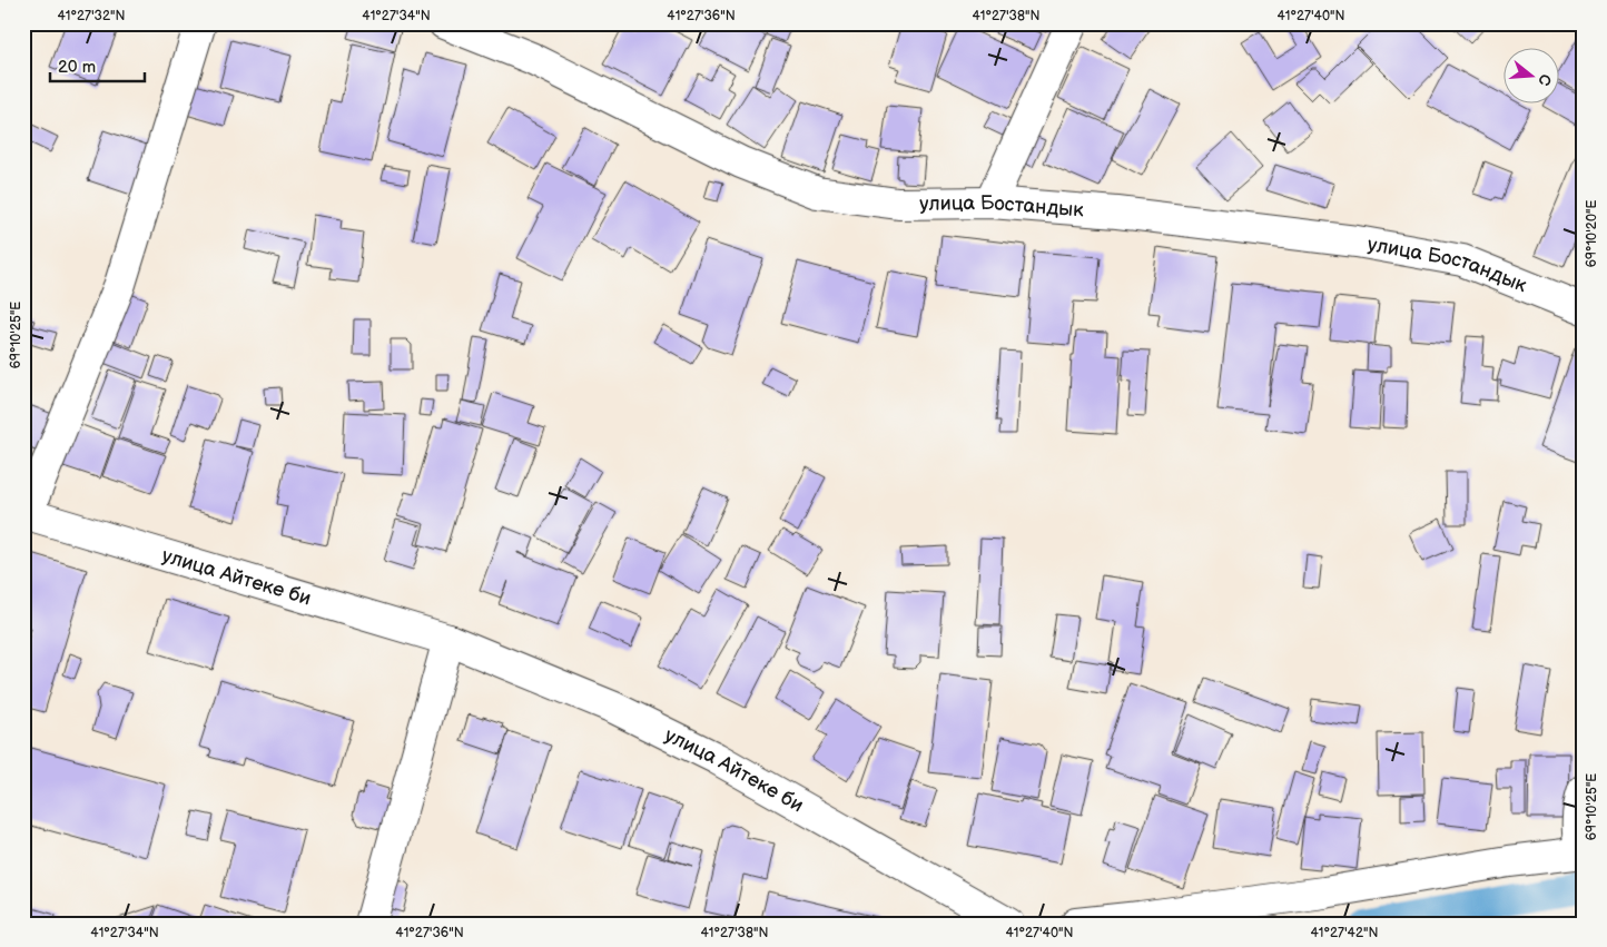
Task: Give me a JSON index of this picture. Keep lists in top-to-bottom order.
{
  "streets": {
    "street": ["улица Бостандык", "улица Айтеке би"]
  },
  "scale_bar": "20 m",
  "north": "right",
  "coordinates": [
    "41°27'32\"N",
    "41°27'34\"N",
    "41°27'36\"N",
    "41°27'38\"N",
    "41°27'40\"N",
    "69°10'20\"E",
    "69°10'25\"E",
    "41°27'42\"N"
  ]
}
